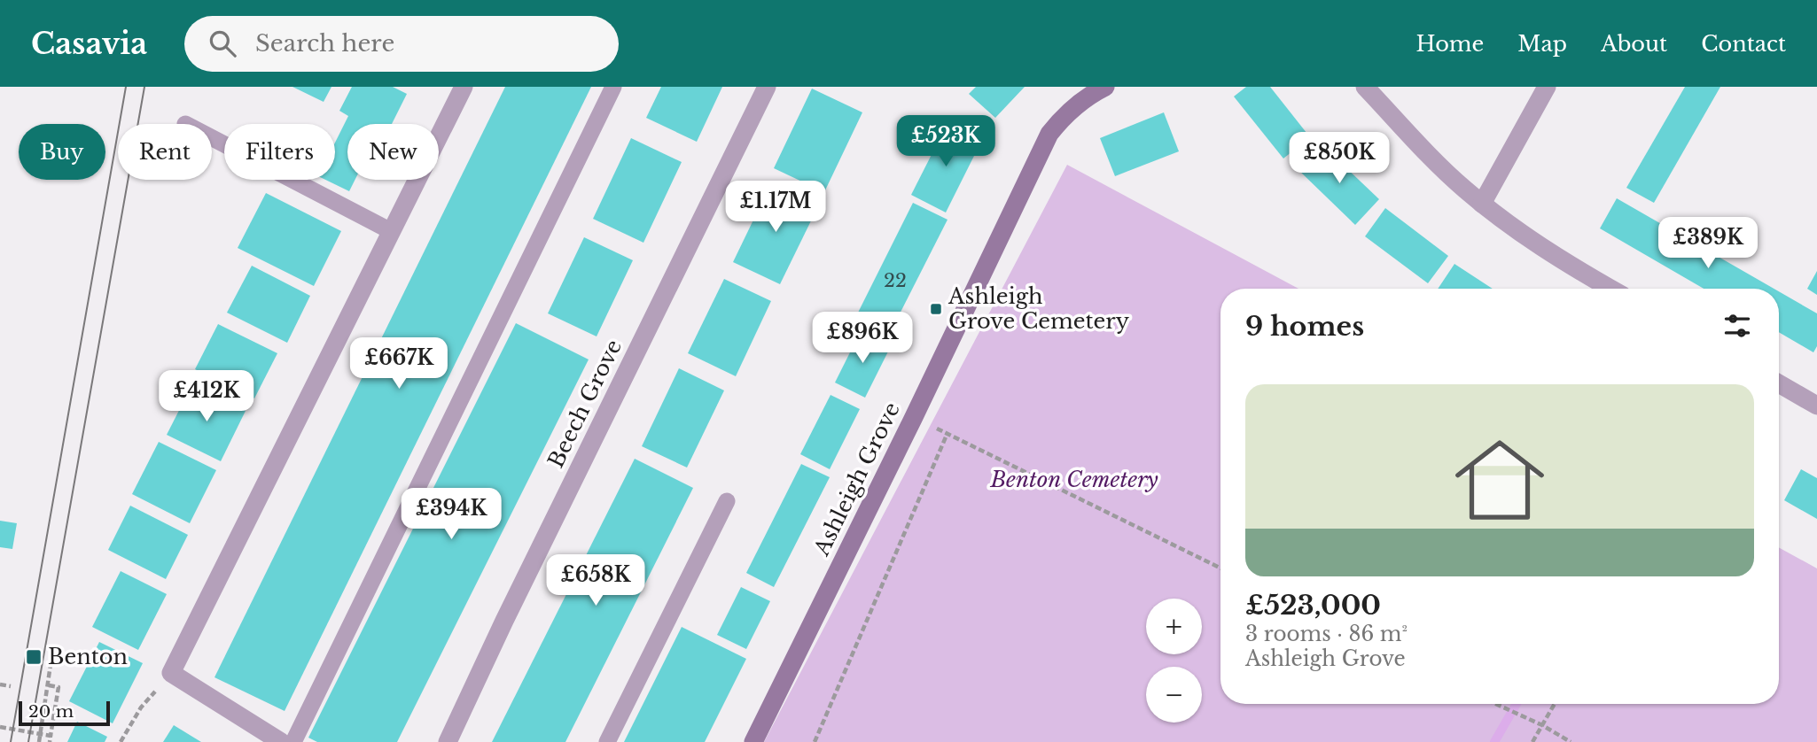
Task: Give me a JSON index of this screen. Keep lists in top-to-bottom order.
{
  "streets": {
    "street": ["Beech Grove", "Ashleigh Grove"]
  },
  "parks": ["Benton Cemetery"],
  "places": {
    "transit": ["Ashleigh Grove Cemetery", "Benton"]
  },
  "house_numbers": ["22"],
  "scale_bar": "20 m",
  "page": {
    "header": "Casavia",
    "search": "Search here",
    "nav": [
      "Home",
      "Map",
      "About",
      "Contact"
    ],
    "price": [
      "£523K",
      "£850K",
      "£1.17M",
      "£389K",
      "£896K",
      "£667K",
      "£412K",
      "£394K",
      "£658K"
    ],
    "chip": [
      "Buy",
      "Rent",
      "Filters",
      "New"
    ],
    "heading": "9 homes",
    "list": [
      {
        "name": "£523,000",
        "note": "3 rooms · 86 m² · Ashleigh Grove"
      }
    ],
    "map_buttons": ["+", "−"],
    "scale": "20 m"
  }
}
